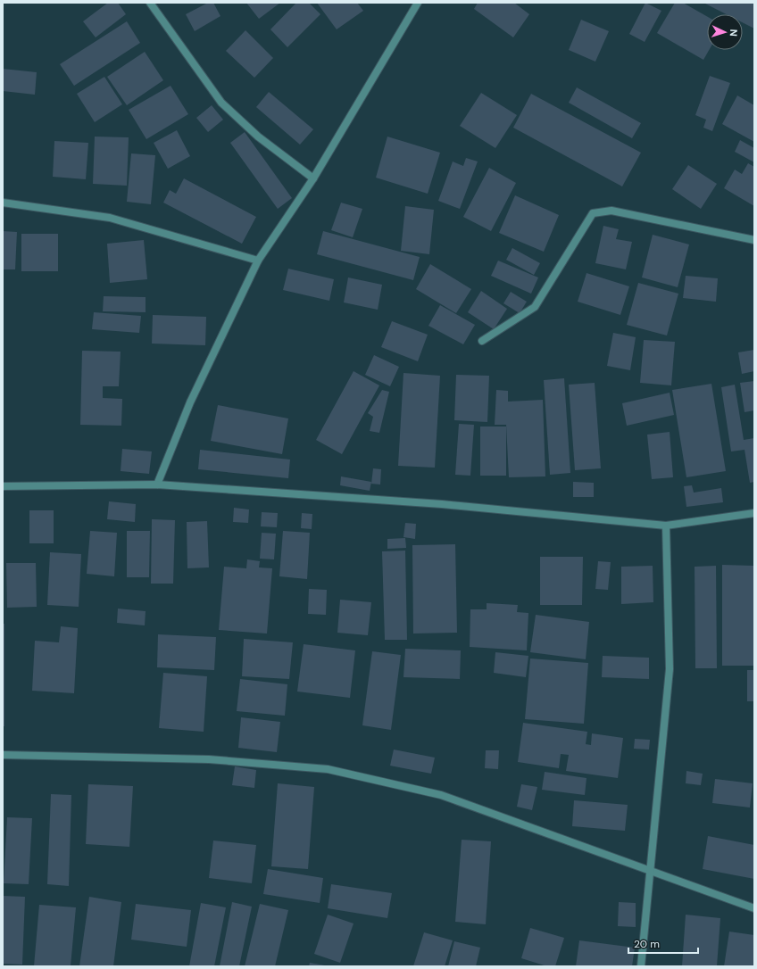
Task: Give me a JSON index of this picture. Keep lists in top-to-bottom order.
{
  "scale_bar": "20 m",
  "north": "right"
}
